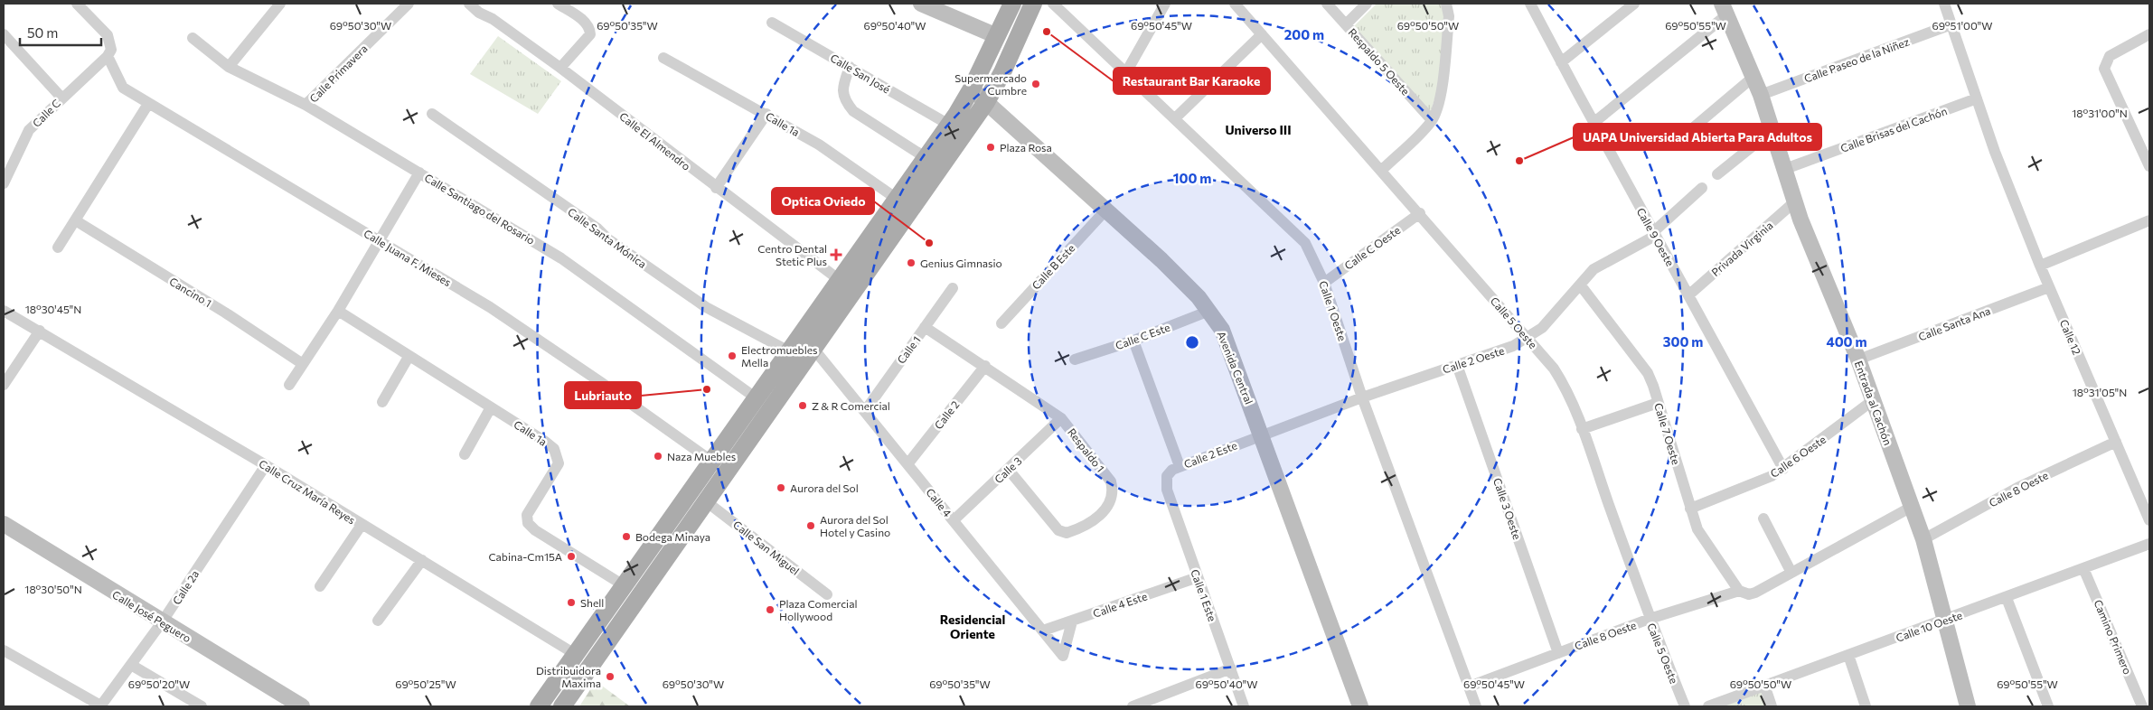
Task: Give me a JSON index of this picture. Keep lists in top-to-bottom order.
{
  "streets": {
    "main road": ["Avenida Central", "Entrada al Cachón", "Calle José Peguero"],
    "street": [
      "Calle Paseo de la Niñez",
      "Respaldo 5 Oeste",
      "Calle Primavera",
      "Calle San José",
      "Calle C",
      "Calle 1a",
      "Calle Brisas del Cachón",
      "Calle El Almendro",
      "Calle Santiago del Rosario",
      "Calle 9 Oeste",
      "Calle Santa Mónica",
      "Calle C Oeste",
      "Privada Virginia",
      "Calle Juana F. Mieses",
      "Calle B Este",
      "Cancino 1",
      "Calle 1 Oeste",
      "Calle 5 Oeste",
      "Calle Santa Ana",
      "Calle C Este",
      "Calle 12",
      "Calle 1",
      "Calle 2 Oeste",
      "Calle 2",
      "Calle 7 Oeste",
      "Respaldo 1",
      "Calle 2 Este",
      "Calle 6 Oeste",
      "Calle 3",
      "Calle 8 Oeste",
      "Calle Cruz María Reyes",
      "Calle 4",
      "Calle 3 Oeste",
      "Calle San Miguel",
      "Calle 2a",
      "Calle 1 Este",
      "Calle 4 Este",
      "Calle 10 Oeste",
      "Camino Primero"
    ]
  },
  "crossings": [
    ["Calle Paseo de la Niñez", "Calle 12"],
    ["Calle Paseo de la Niñez", "Entrada al Cachón"],
    ["Calle Primavera", "Calle Santiago del Rosario"],
    ["Calle C", "Calle Juana F. Mieses"],
    ["Calle Brisas del Cachón", "Calle 12"],
    ["Calle Brisas del Cachón", "Entrada al Cachón"],
    ["Calle 9 Oeste", "Privada Virginia"],
    ["Calle 9 Oeste", "Calle 2 Oeste"],
    ["Calle 9 Oeste", "Calle 6 Oeste"],
    ["Calle C Oeste", "Calle 1 Oeste"],
    ["Calle C Oeste", "Calle 5 Oeste"],
    ["Privada Virginia", "Entrada al Cachón"],
    ["Calle B Este", "Avenida Central"],
    ["Calle 1 Oeste", "Calle 2 Oeste"],
    ["Calle 1 Oeste", "Calle 8 Oeste"],
    ["Calle 5 Oeste", "Calle 2 Oeste"],
    ["Calle 5 Oeste", "Calle 8 Oeste"],
    ["Calle Santa Ana", "Calle 12"],
    ["Calle Santa Ana", "Entrada al Cachón"],
    ["Calle C Este", "Avenida Central"],
    ["Calle 12", "Calle 8 Oeste"],
    ["Calle 1", "Respaldo 1"],
    ["Calle 1", "Calle 4"],
    ["Calle 2 Oeste", "Avenida Central"],
    ["Calle 2 Oeste", "Calle 7 Oeste"],
    ["Calle 2 Oeste", "Calle 2 Este"],
    ["Calle 2 Oeste", "Calle 3 Oeste"],
    ["Avenida Central", "Calle 2 Este"],
    ["Entrada al Cachón", "Calle 6 Oeste"],
    ["Entrada al Cachón", "Calle 8 Oeste"],
    ["Entrada al Cachón", "Calle 10 Oeste"],
    ["Calle 2", "Respaldo 1"],
    ["Calle 2", "Calle 4"],
    ["Calle 7 Oeste", "Calle 6 Oeste"],
    ["Calle 7 Oeste", "Calle 8 Oeste"],
    ["Respaldo 1", "Calle 3"],
    ["Calle 2 Este", "Calle 1 Este"],
    ["Calle 3", "Calle 4"],
    ["Calle 8 Oeste", "Calle 3 Oeste"],
    ["Calle Cruz María Reyes", "Calle 2a"],
    ["Calle 4", "Calle 4 Este"],
    ["Calle 2a", "Calle José Peguero"],
    ["Calle 1 Este", "Calle 4 Este"],
    ["Calle 10 Oeste", "Camino Primero"]
  ],
  "districts": ["Universo III", "Residencial Oriente"],
  "places": {
    "other": [
      "Restaurant Bar Karaoke",
      "Supermercado Cumbre",
      "Plaza Rosa",
      "UAPA Universidad Abierta Para Adultos",
      "Optica Oviedo",
      "Genius Gimnasio",
      "Electromuebles Mella",
      "Lubriauto",
      "Z & R Comercial",
      "Naza Muebles",
      "Aurora del Sol",
      "Aurora del Sol Hotel y Casino",
      "Bodega Minaya",
      "Cabina-Cm15A",
      "Shell",
      "Plaza Comercial Hollywood",
      "Distribuidora Maxima"
    ],
    "health": ["Centro Dental Stetic Plus"]
  },
  "scale_bar": "50 m",
  "coordinates": [
    "69°50'30\"W",
    "69°50'35\"W",
    "69°50'40\"W",
    "69°50'45\"W",
    "69°50'50\"W",
    "69°50'55\"W",
    "69°51'00\"W",
    "18°31'00\"N",
    "18°30'45\"N",
    "18°31'05\"N",
    "18°30'50\"N",
    "69°50'20\"W",
    "69°50'25\"W"
  ],
  "rings": [
    "200 m",
    "100 m",
    "300 m",
    "400 m"
  ]
}
